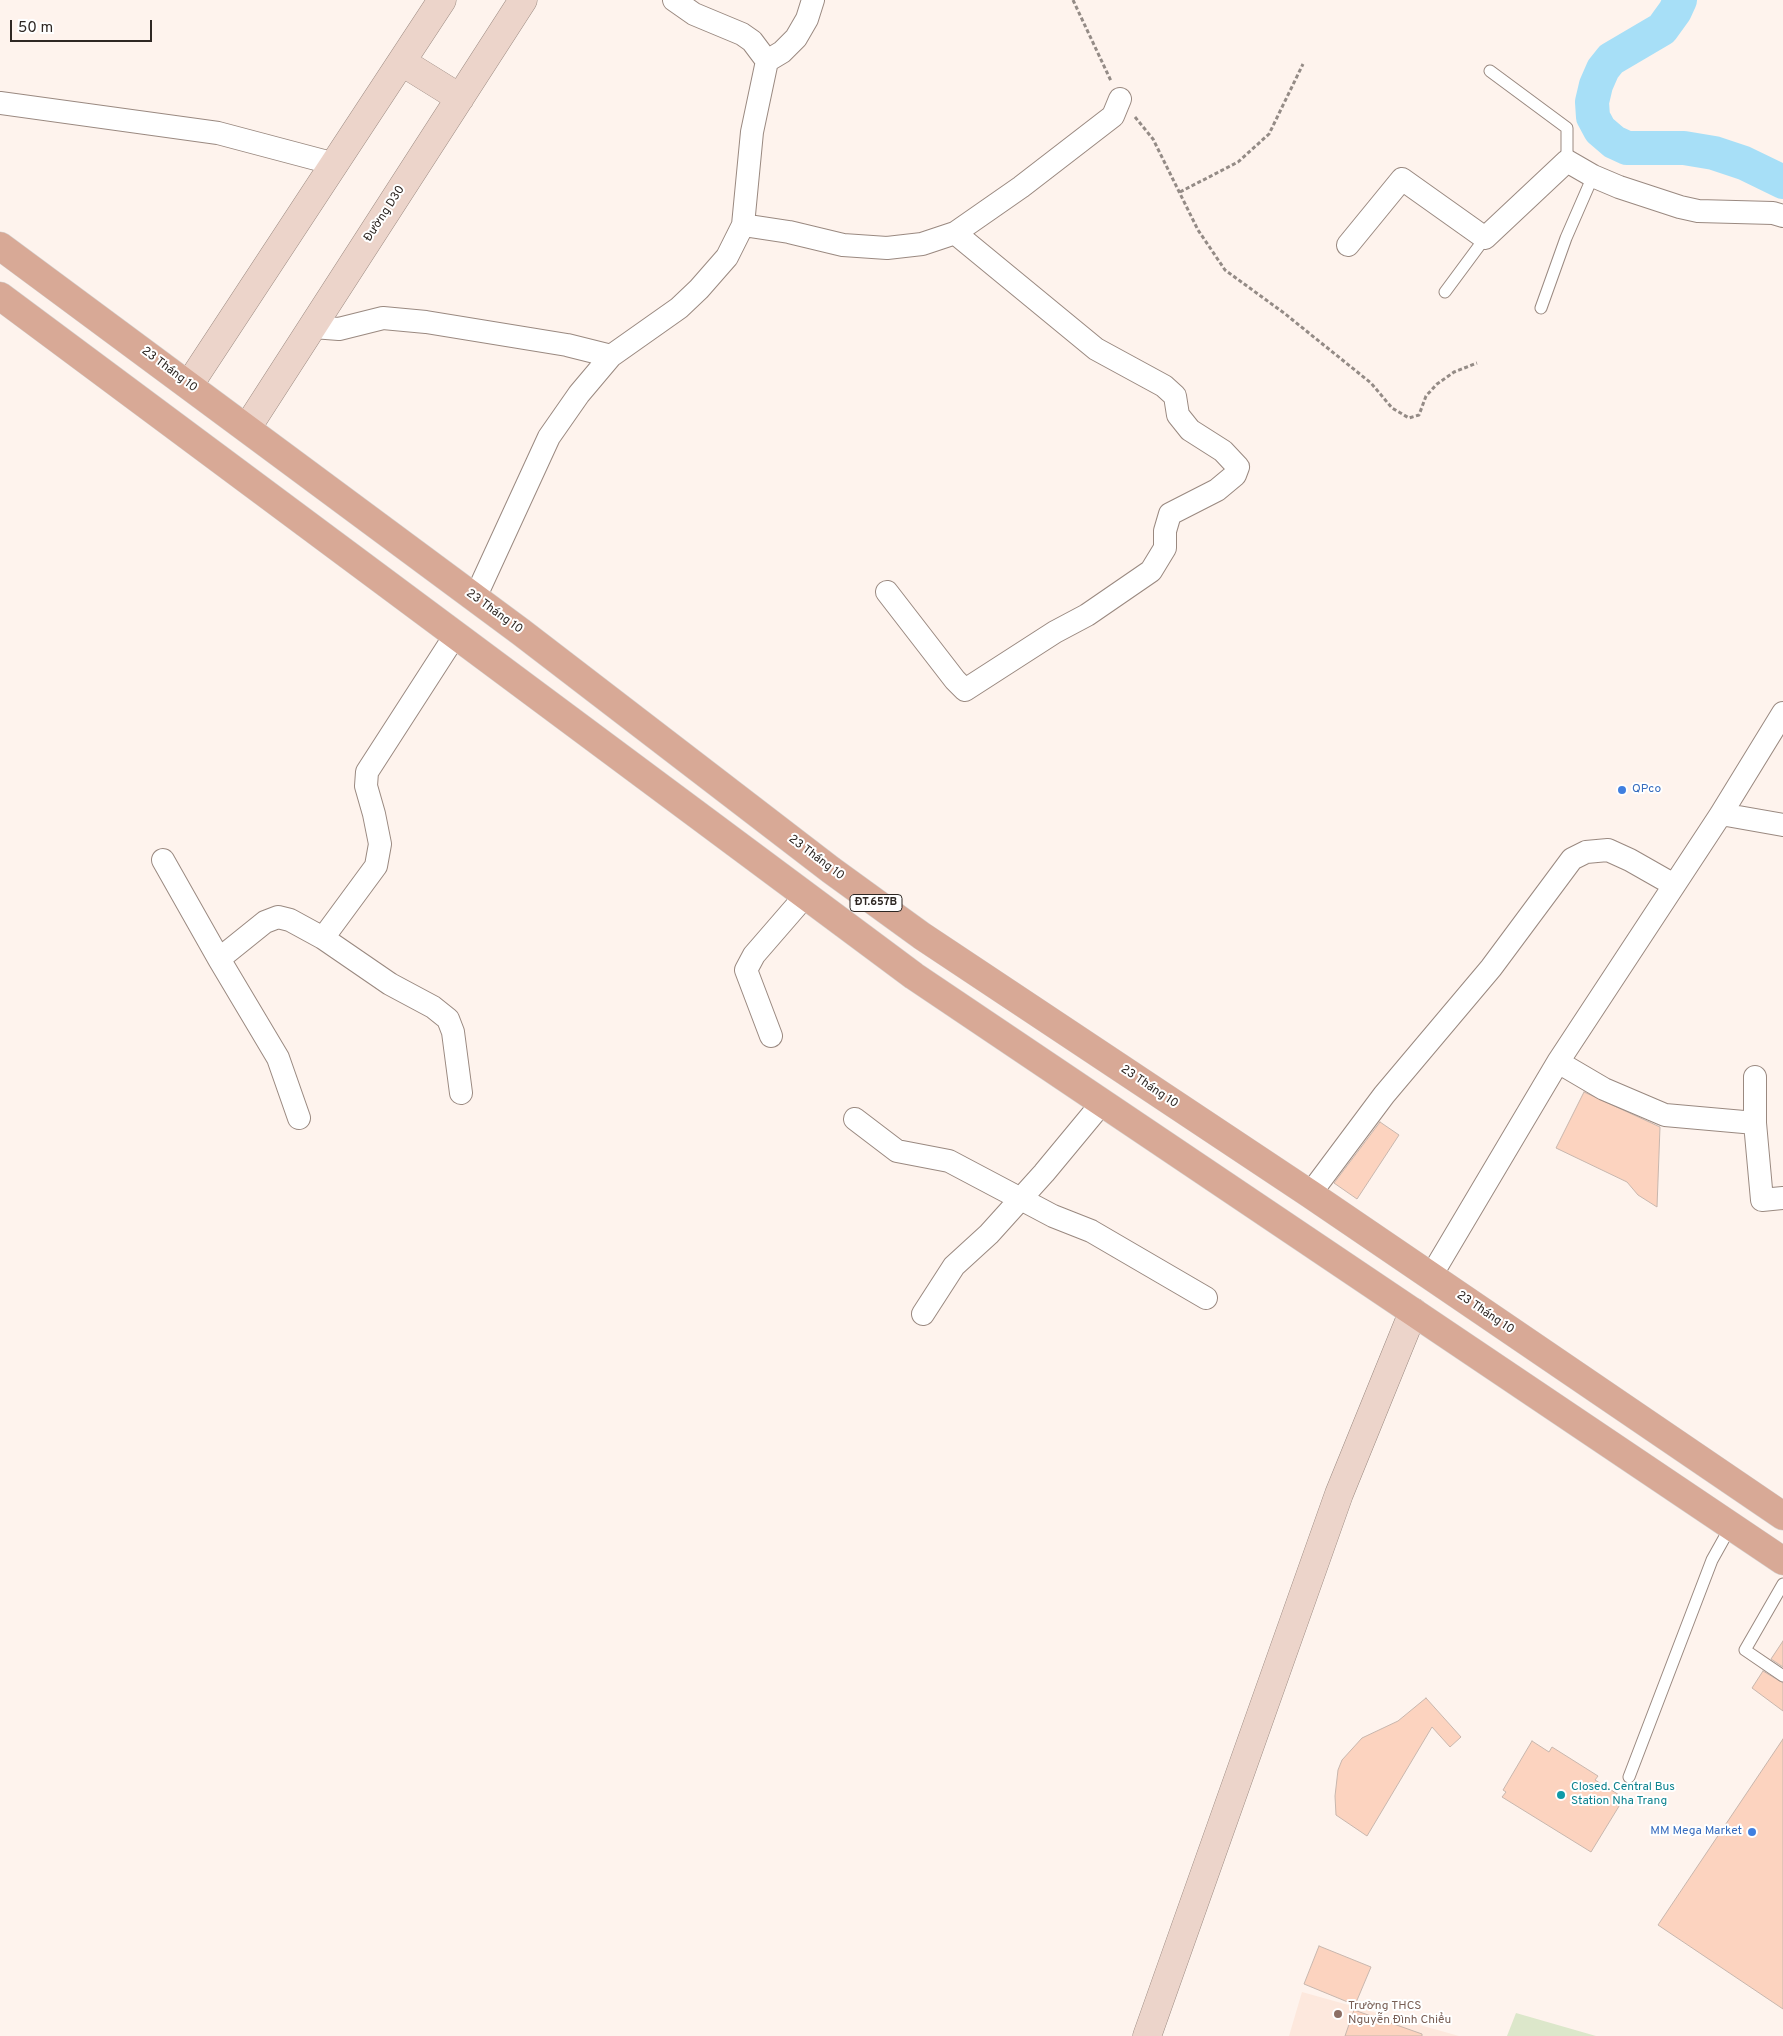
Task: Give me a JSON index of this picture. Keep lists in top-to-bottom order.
{
  "streets": {
    "main road": ["23 Tháng 10", "ĐT.657B"],
    "street": ["Đường D30"]
  },
  "crossings": [
    ["Đường D30", "23 Tháng 10"]
  ],
  "places": [
    "QPco",
    "Closed. Central Bus Station Nha Trang",
    "MM Mega Market",
    "Trường THCS Nguyễn Đình Chiểu"
  ],
  "scale_bar": "50 m"
}
